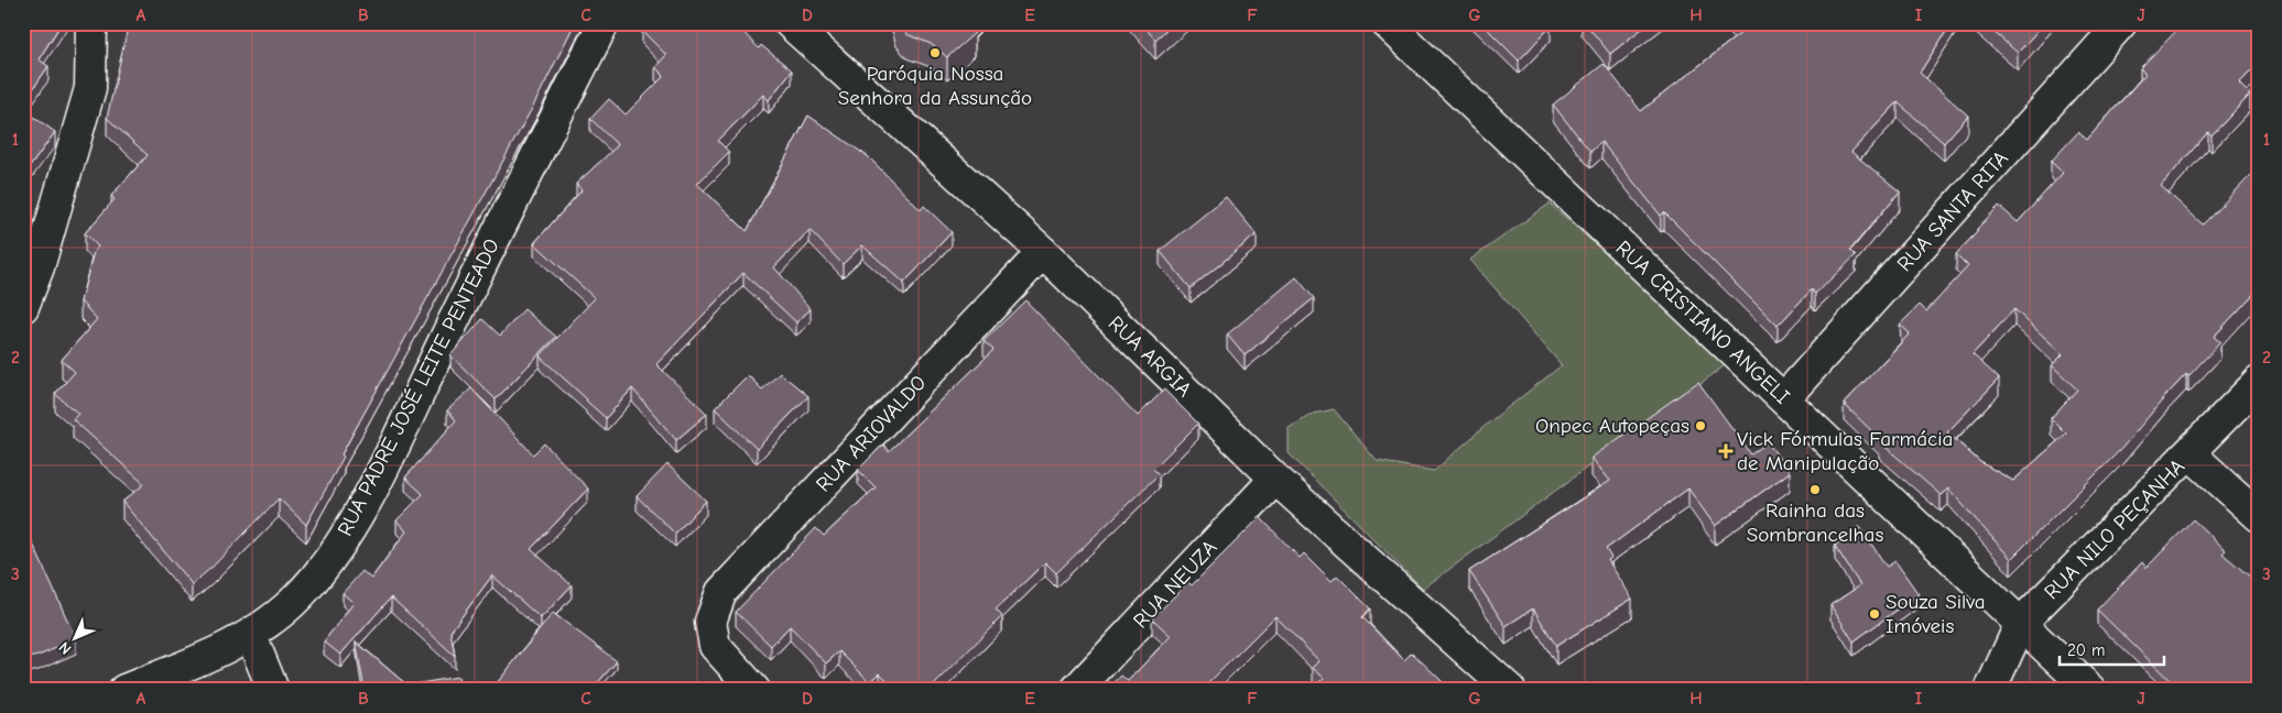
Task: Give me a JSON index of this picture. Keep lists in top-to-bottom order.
{
  "streets": {
    "street": [
      "RUA SANTA RITA",
      "RUA CRISTIANO ANGELI",
      "RUA ARGIA",
      "RUA PADRE JOSÉ LEITE PENTEADO",
      "RUA ARIOVALDO",
      "RUA NILO PEÇANHA",
      "RUA NEUZA"
    ]
  },
  "crossings": [
    ["RUA SANTA RITA", "RUA CRISTIANO ANGELI"],
    ["RUA CRISTIANO ANGELI", "RUA NILO PEÇANHA"],
    ["RUA ARGIA", "RUA ARIOVALDO"],
    ["RUA ARGIA", "RUA NEUZA"]
  ],
  "places": {
    "other": [
      "Paróquia Nossa Senhora da Assunção",
      "Onpec Autopeças",
      "Rainha das Sombrancelhas",
      "Souza Silva Imóveis"
    ],
    "health": ["Vick Fórmulas Farmácia de Manipulação"]
  },
  "scale_bar": "20 m",
  "north": "bottom left",
  "grid": {
    "columns": [
      "A",
      "B",
      "C",
      "D",
      "E",
      "F",
      "G",
      "H",
      "I",
      "J"
    ],
    "rows": ["1", "2", "3"]
  }
}
